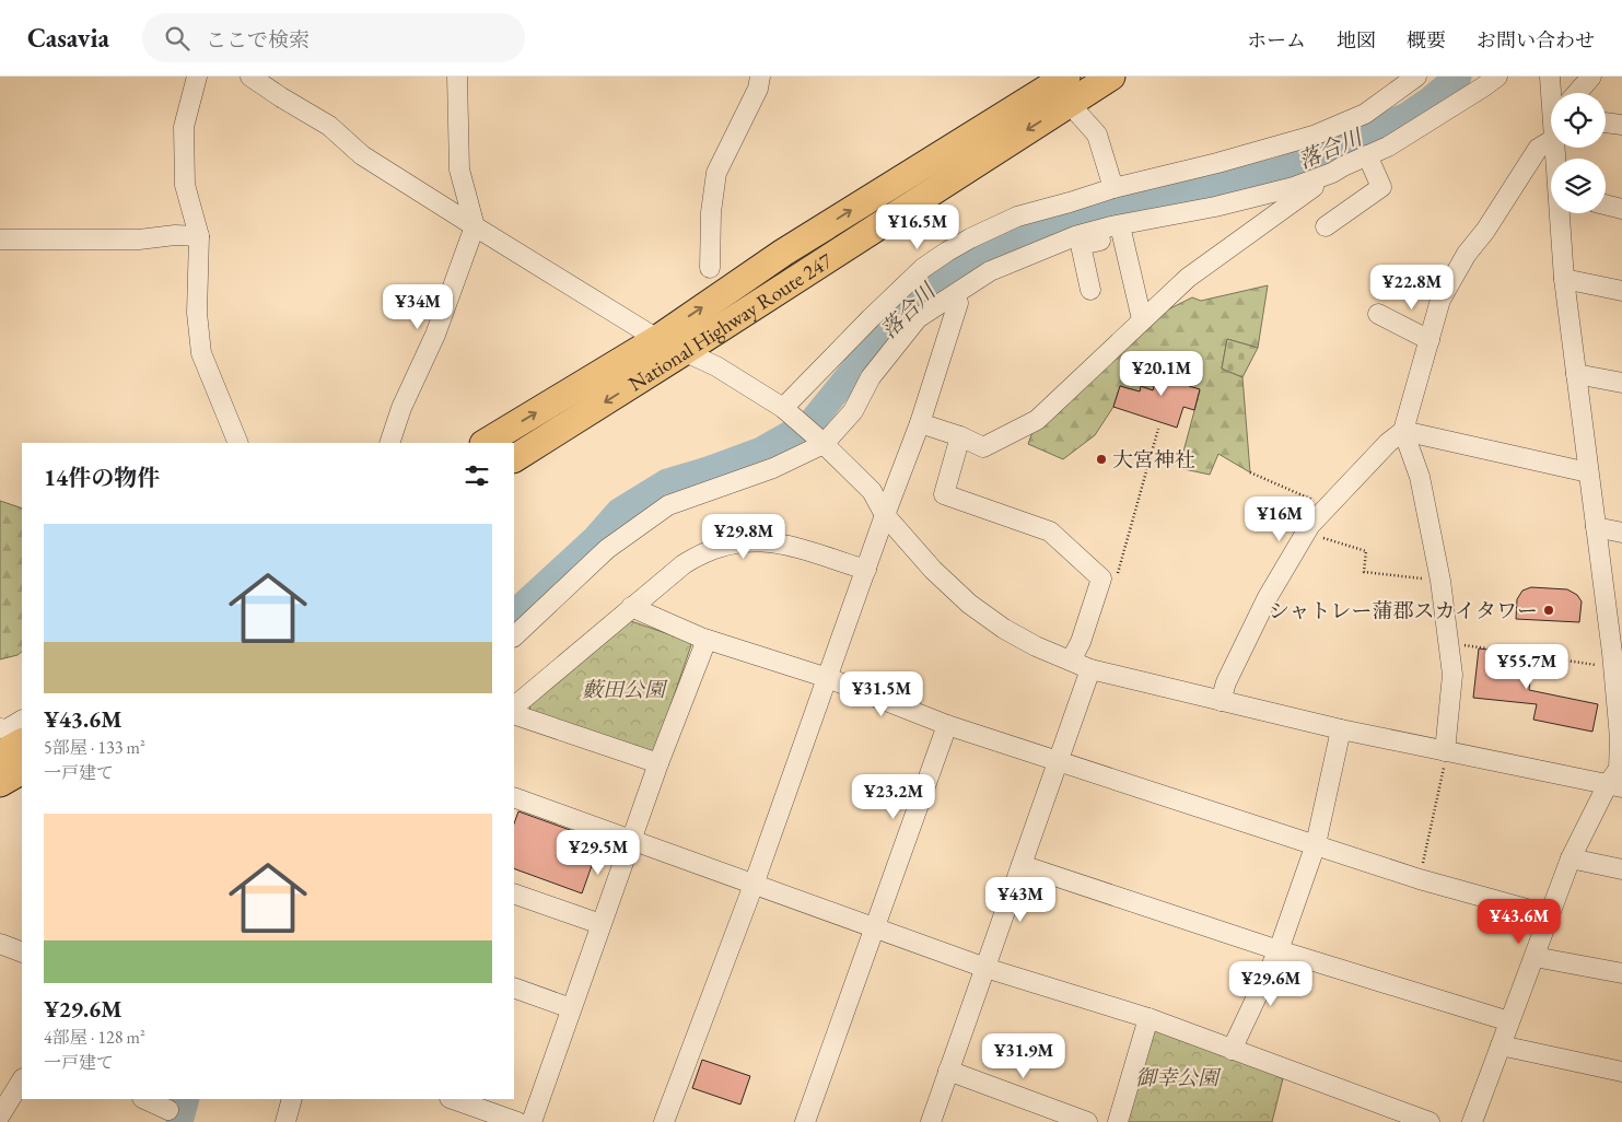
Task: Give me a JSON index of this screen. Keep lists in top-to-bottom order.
{
  "streets": {
    "highway": ["National Highway Route 247"]
  },
  "water": ["落合川"],
  "parks": ["藪田公園", "御幸公園"],
  "places": ["大宮神社", "シャトレー蒲郡スカイタワー"],
  "page": {
    "header": "Casavia",
    "search": "ここで検索",
    "nav": [
      "ホーム",
      "地図",
      "概要",
      "お問い合わせ"
    ],
    "price": [
      "¥16.5M",
      "¥22.8M",
      "¥34M",
      "¥20.1M",
      "¥16M",
      "¥29.8M",
      "¥55.7M",
      "¥31.5M",
      "¥23.2M",
      "¥29.5M",
      "¥43M",
      "¥43.6M",
      "¥29.6M",
      "¥31.9M"
    ],
    "heading": "14件の物件",
    "list": [
      {
        "name": "¥43.6M",
        "note": "5部屋 · 133 m² · 一戸建て"
      },
      {
        "name": "¥29.6M",
        "note": "4部屋 · 128 m² · 一戸建て"
      }
    ]
  }
}
